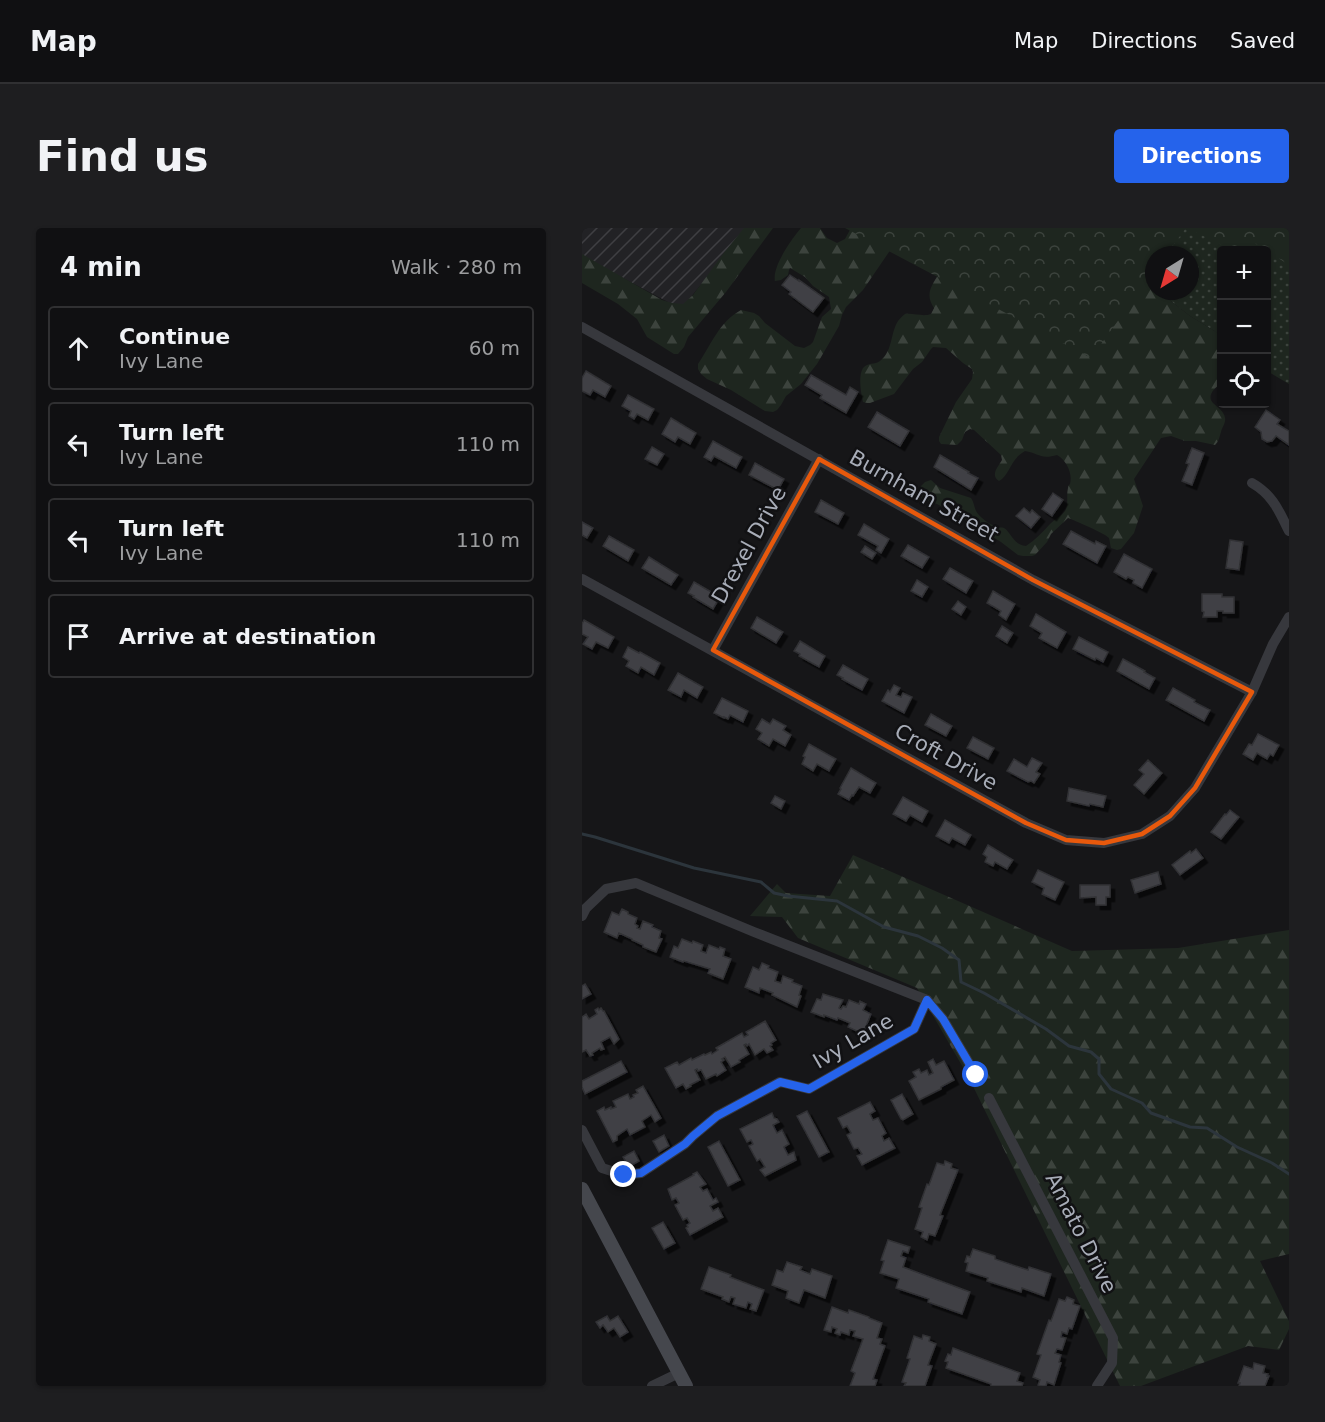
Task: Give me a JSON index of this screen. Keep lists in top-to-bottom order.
{
  "streets": {
    "street": [
      "Burnham Street",
      "Drexel Drive",
      "Croft Drive",
      "Ivy Lane",
      "Amato Drive"
    ]
  },
  "crossings": [
    ["Burnham Street", "Drexel Drive"],
    ["Burnham Street", "Croft Drive"],
    ["Drexel Drive", "Croft Drive"]
  ],
  "north": "bottom left",
  "page": {
    "header": "Map",
    "nav": ["Map", "Directions", "Saved"],
    "buttons": "Directions",
    "title": "Find us",
    "heading": ["4 min", "Walk · 280 m"],
    "map_buttons": ["+", "−"],
    "list": [
      ["Continue", "Ivy Lane", "60 m"],
      ["Turn left", "Ivy Lane", "110 m"],
      ["Turn left", "Ivy Lane", "110 m"],
      "Arrive at destination"
    ]
  }
}
